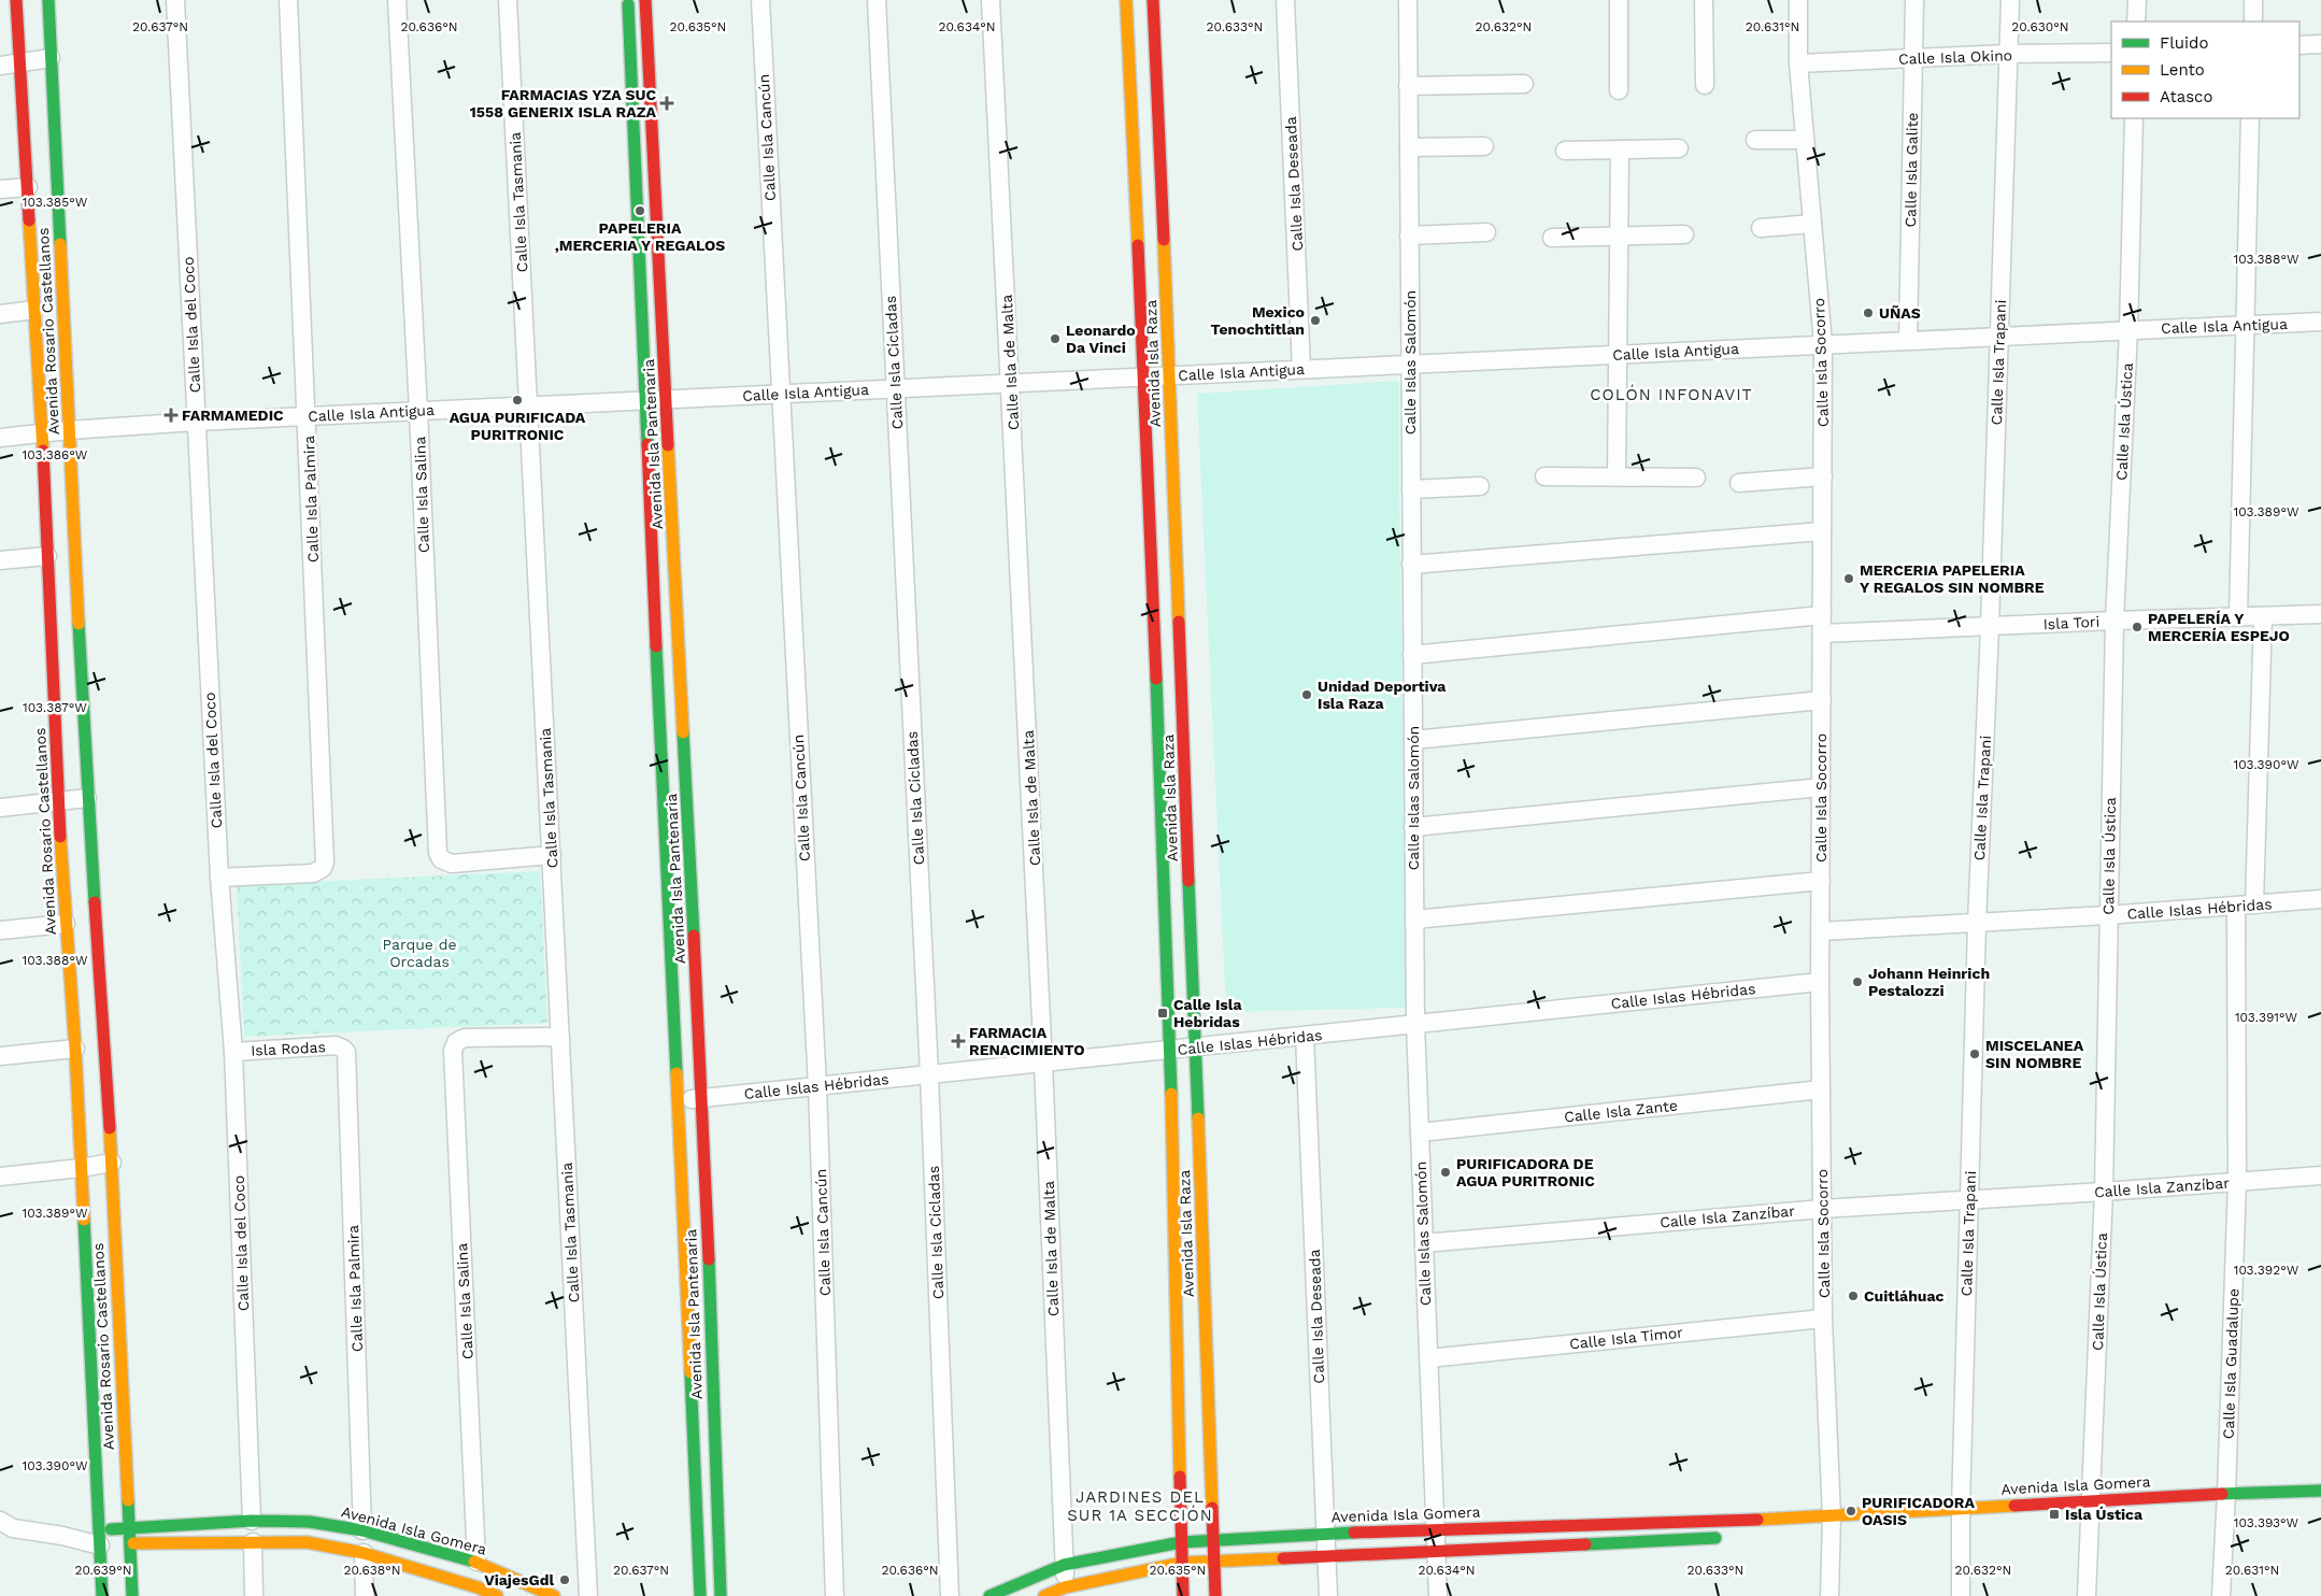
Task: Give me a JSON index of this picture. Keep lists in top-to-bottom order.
{
  "streets": {
    "street": [
      "Calle Isla Okino",
      "Calle Isla Cancún",
      "Calle Isla Galite",
      "Calle Isla Deseada",
      "Calle Isla Tasmania",
      "Calle Isla del Coco",
      "Calle Isla Antigua",
      "Avenida Rosario Castellanos",
      "Calle Isla Cícladas",
      "Calle Isla de Malta",
      "Calle Islas Salomón",
      "Calle Isla Socorro",
      "Calle Isla Trapani",
      "Avenida Isla Raza",
      "Calle Isla Ústica",
      "Avenida Isla Pantenaria",
      "Calle Isla Salina",
      "Calle Isla Palmira",
      "Isla Tori",
      "Calle Islas Hébridas",
      "Isla Rodas",
      "Calle Isla Zante",
      "Calle Isla Zanzíbar",
      "Calle Isla Timor",
      "Calle Isla Guadalupe",
      "Avenida Isla Gomera"
    ]
  },
  "crossings": [
    ["Calle Isla Okino", "Calle Isla Galite"],
    ["Calle Isla Okino", "Calle Isla Socorro"],
    ["Calle Isla Okino", "Calle Isla Trapani"],
    ["Calle Isla Cancún", "Calle Isla Antigua"],
    ["Calle Isla Cancún", "Calle Islas Hébridas"],
    ["Calle Isla Galite", "Calle Isla Antigua"],
    ["Calle Isla Deseada", "Calle Isla Antigua"],
    ["Calle Isla Deseada", "Calle Islas Hébridas"],
    ["Calle Isla Deseada", "Avenida Isla Gomera"],
    ["Calle Isla Tasmania", "Calle Isla Antigua"],
    ["Calle Isla Tasmania", "Calle Isla Salina"],
    ["Calle Isla del Coco", "Calle Isla Antigua"],
    ["Calle Isla del Coco", "Calle Isla Palmira"],
    ["Calle Isla del Coco", "Isla Rodas"],
    ["Calle Isla del Coco", "Avenida Isla Gomera"],
    ["Calle Isla Antigua", "Avenida Rosario Castellanos"],
    ["Calle Isla Antigua", "Calle Isla Cícladas"],
    ["Calle Isla Antigua", "Calle Isla de Malta"],
    ["Calle Isla Antigua", "Calle Islas Salomón"],
    ["Calle Isla Antigua", "Calle Isla Socorro"],
    ["Calle Isla Antigua", "Calle Isla Trapani"],
    ["Calle Isla Antigua", "Avenida Isla Raza"],
    ["Calle Isla Antigua", "Calle Isla Ústica"],
    ["Calle Isla Antigua", "Avenida Isla Pantenaria"],
    ["Calle Isla Antigua", "Calle Isla Salina"],
    ["Calle Isla Antigua", "Calle Isla Palmira"],
    ["Avenida Rosario Castellanos", "Avenida Isla Gomera"],
    ["Calle Isla Cícladas", "Calle Islas Hébridas"],
    ["Calle Isla de Malta", "Calle Islas Hébridas"],
    ["Calle Isla de Malta", "Avenida Isla Gomera"],
    ["Calle Islas Salomón", "Calle Islas Hébridas"],
    ["Calle Islas Salomón", "Calle Isla Zante"],
    ["Calle Islas Salomón", "Calle Isla Zanzíbar"],
    ["Calle Islas Salomón", "Calle Isla Timor"],
    ["Calle Islas Salomón", "Avenida Isla Gomera"],
    ["Calle Isla Socorro", "Isla Tori"],
    ["Calle Isla Socorro", "Calle Islas Hébridas"],
    ["Calle Isla Socorro", "Calle Isla Zante"],
    ["Calle Isla Socorro", "Calle Isla Zanzíbar"],
    ["Calle Isla Socorro", "Calle Isla Timor"],
    ["Calle Isla Socorro", "Avenida Isla Gomera"],
    ["Calle Isla Trapani", "Isla Tori"],
    ["Calle Isla Trapani", "Calle Islas Hébridas"],
    ["Calle Isla Trapani", "Calle Isla Zanzíbar"],
    ["Calle Isla Trapani", "Avenida Isla Gomera"],
    ["Avenida Isla Raza", "Calle Islas Hébridas"],
    ["Avenida Isla Raza", "Avenida Isla Gomera"],
    ["Calle Isla Ústica", "Isla Tori"],
    ["Calle Isla Ústica", "Calle Islas Hébridas"],
    ["Calle Isla Ústica", "Calle Isla Zanzíbar"],
    ["Calle Isla Ústica", "Avenida Isla Gomera"],
    ["Avenida Isla Pantenaria", "Calle Islas Hébridas"],
    ["Calle Isla Salina", "Avenida Isla Gomera"],
    ["Calle Isla Palmira", "Isla Rodas"],
    ["Calle Isla Palmira", "Avenida Isla Gomera"],
    ["Calle Islas Hébridas", "Calle Isla Guadalupe"],
    ["Calle Isla Zanzíbar", "Calle Isla Guadalupe"],
    ["Calle Isla Guadalupe", "Avenida Isla Gomera"]
  ],
  "districts": ["COLÓN INFONAVIT", "JARDINES DEL SUR 1A SECCIÓN"],
  "parks": ["Parque de Orcadas"],
  "places": {
    "health": ["FARMACIAS YZA SUC 1558 GENERIX ISLA RAZA", "FARMAMEDIC", "FARMACIA RENACIMIENTO"],
    "other": [
      "PAPELERIA ,MERCERIA Y REGALOS",
      "UÑAS",
      "Mexico Tenochtitlan",
      "Leonardo Da Vinci",
      "AGUA PURIFICADA PURITRONIC",
      "MERCERIA PAPELERIA Y REGALOS SIN NOMBRE",
      "PAPELERÍA Y MERCERÍA ESPEJO",
      "Unidad Deportiva Isla Raza",
      "Johann Heinrich Pestalozzi",
      "MISCELANEA SIN NOMBRE",
      "PURIFICADORA DE AGUA PURITRONIC",
      "Cuitláhuac",
      "PURIFICADORA OASIS",
      "ViajesGdl"
    ],
    "transit": ["Calle Isla Hebridas", "Isla Ústica"]
  },
  "legend": ["Fluido", "Lento", "Atasco"],
  "coordinates": [
    "20.637°N",
    "20.636°N",
    "20.635°N",
    "20.634°N",
    "20.633°N",
    "20.632°N",
    "20.631°N",
    "20.630°N",
    "103.385°W",
    "103.388°W",
    "103.386°W",
    "103.389°W",
    "103.387°W",
    "103.390°W",
    "103.391°W",
    "103.392°W",
    "103.393°W",
    "20.639°N",
    "20.638°N"
  ]
}
